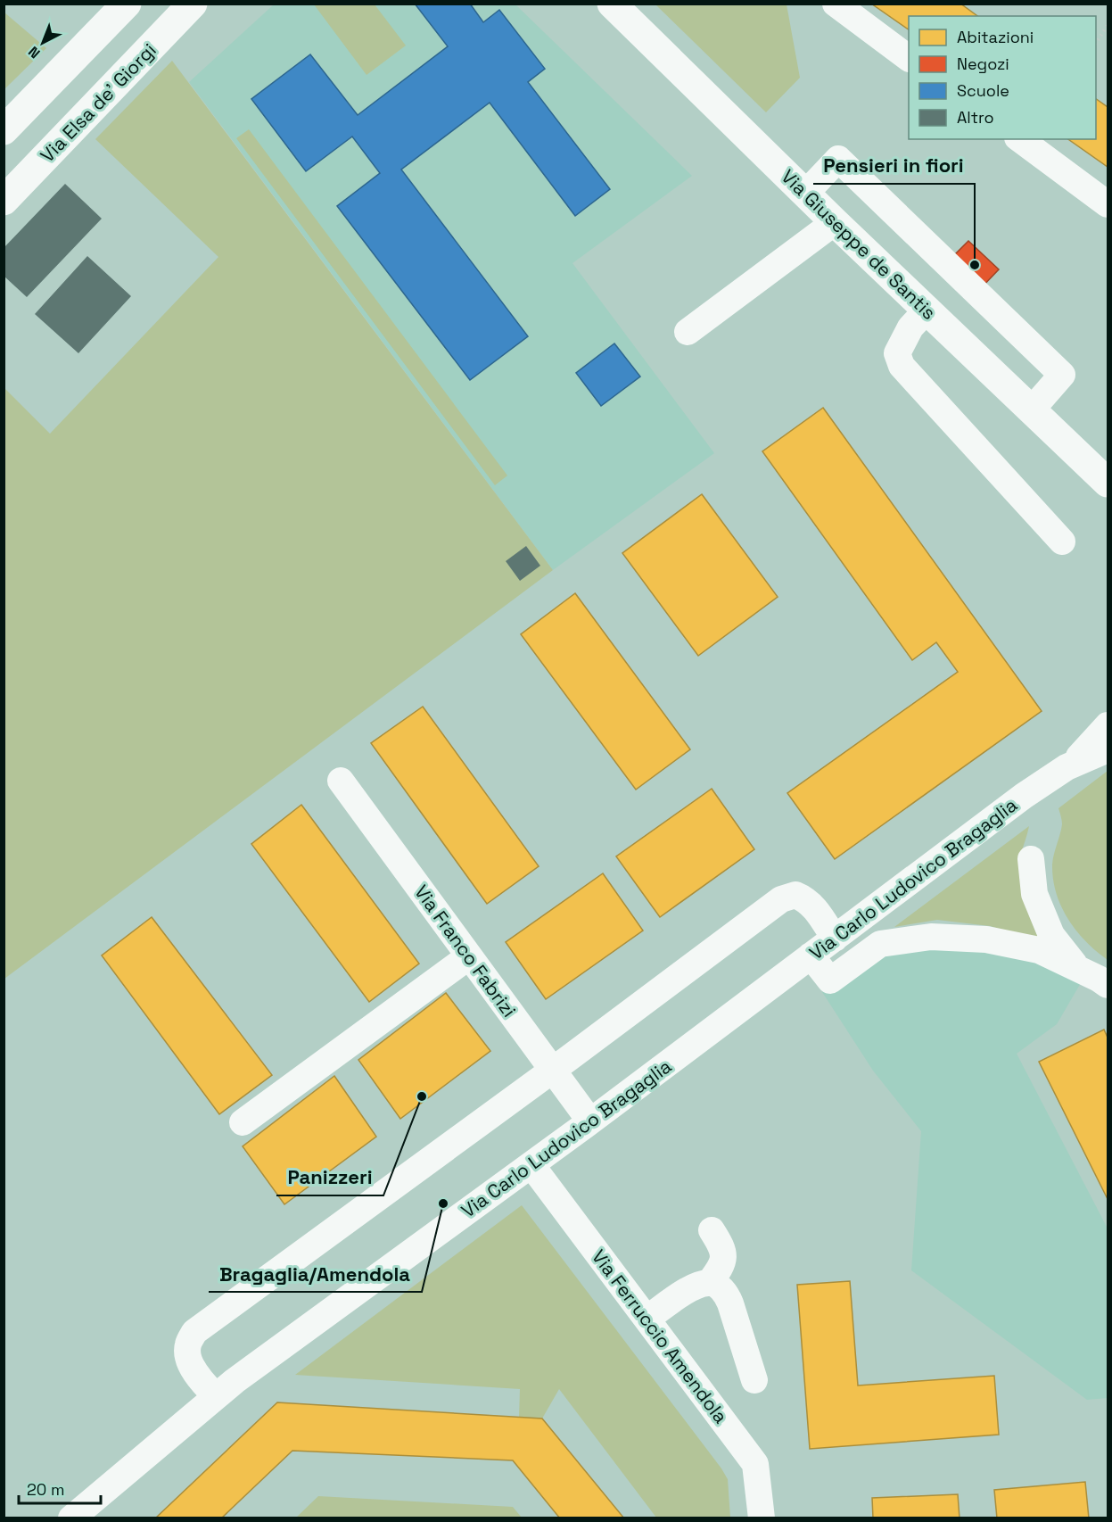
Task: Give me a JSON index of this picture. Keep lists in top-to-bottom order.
{
  "streets": {
    "main road": ["Via Elsa de' Giorgi", "Via Giuseppe de Santis"],
    "street": ["Via Carlo Ludovico Bragaglia", "Via Franco Fabrizi", "Via Ferruccio Amendola"]
  },
  "crossings": [
    ["Via Carlo Ludovico Bragaglia", "Via Franco Fabrizi"],
    ["Via Carlo Ludovico Bragaglia", "Via Ferruccio Amendola"]
  ],
  "places": ["Pensieri in fiori", "Panizzeri", "Bragaglia/Amendola"],
  "legend": [
    "Abitazioni",
    "Negozi",
    "Scuole",
    "Altro"
  ],
  "scale_bar": "20 m",
  "north": "bottom left"
}
